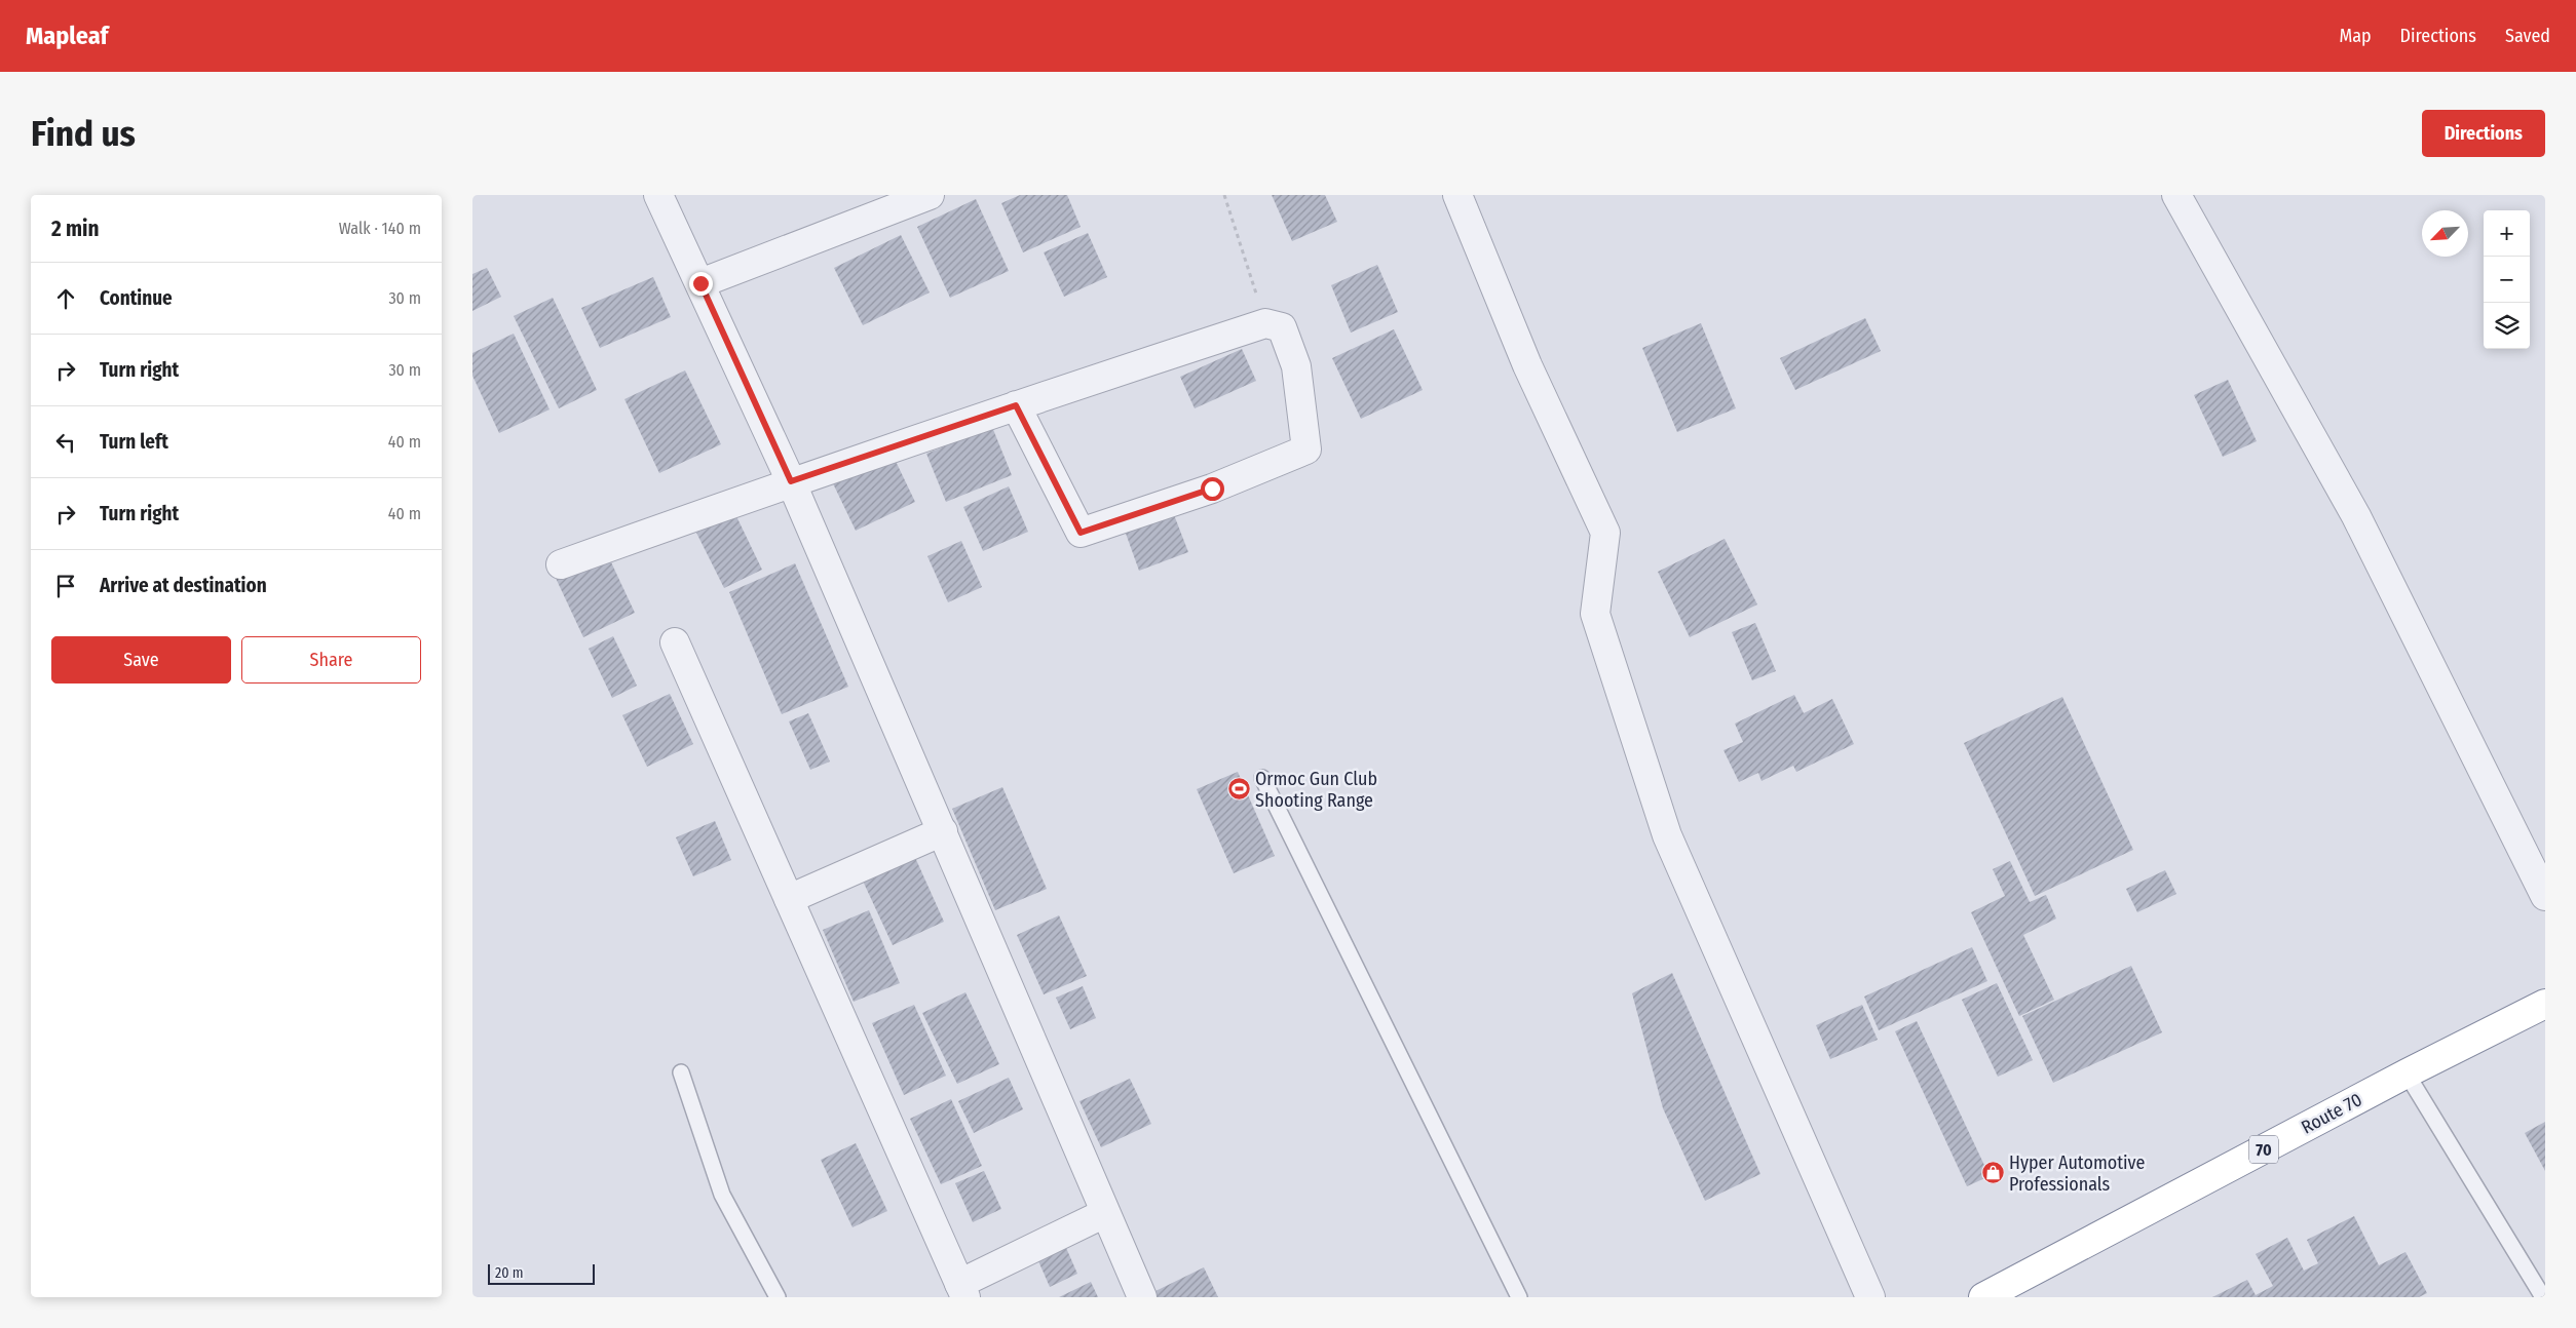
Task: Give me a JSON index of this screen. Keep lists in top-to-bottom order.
{
  "streets": {
    "highway": ["Route 70", "70"]
  },
  "places": {
    "sports": ["Ormoc Gun Club Shooting Range"],
    "shop": ["Hyper Automotive Professionals"]
  },
  "scale_bar": "20 m",
  "north": "bottom left",
  "page": {
    "header": "Mapleaf",
    "nav": ["Map", "Directions", "Saved"],
    "buttons": [
      "Directions",
      ["Save", "Share"]
    ],
    "title": "Find us",
    "heading": ["2 min", "Walk · 140 m"],
    "map_buttons": ["+", "−"],
    "list": [
      ["Continue", "30 m"],
      ["Turn right", "30 m"],
      ["Turn left", "40 m"],
      ["Turn right", "40 m"],
      "Arrive at destination"
    ],
    "scale": "20 m"
  }
}
